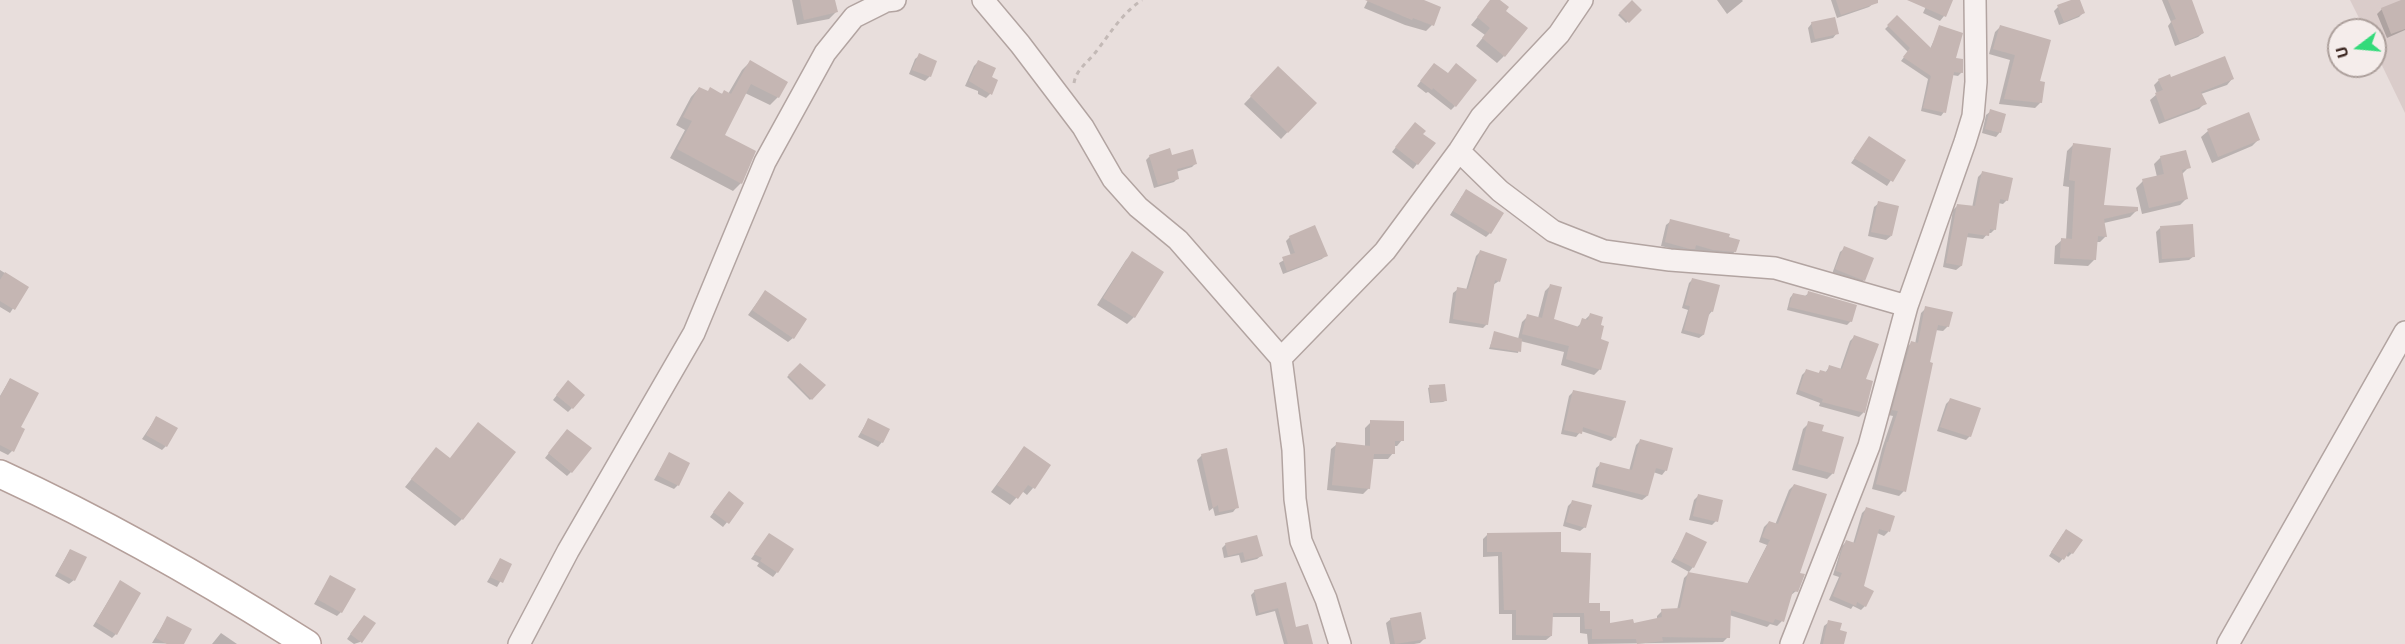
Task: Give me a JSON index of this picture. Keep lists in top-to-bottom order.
{
  "north": "left"
}
